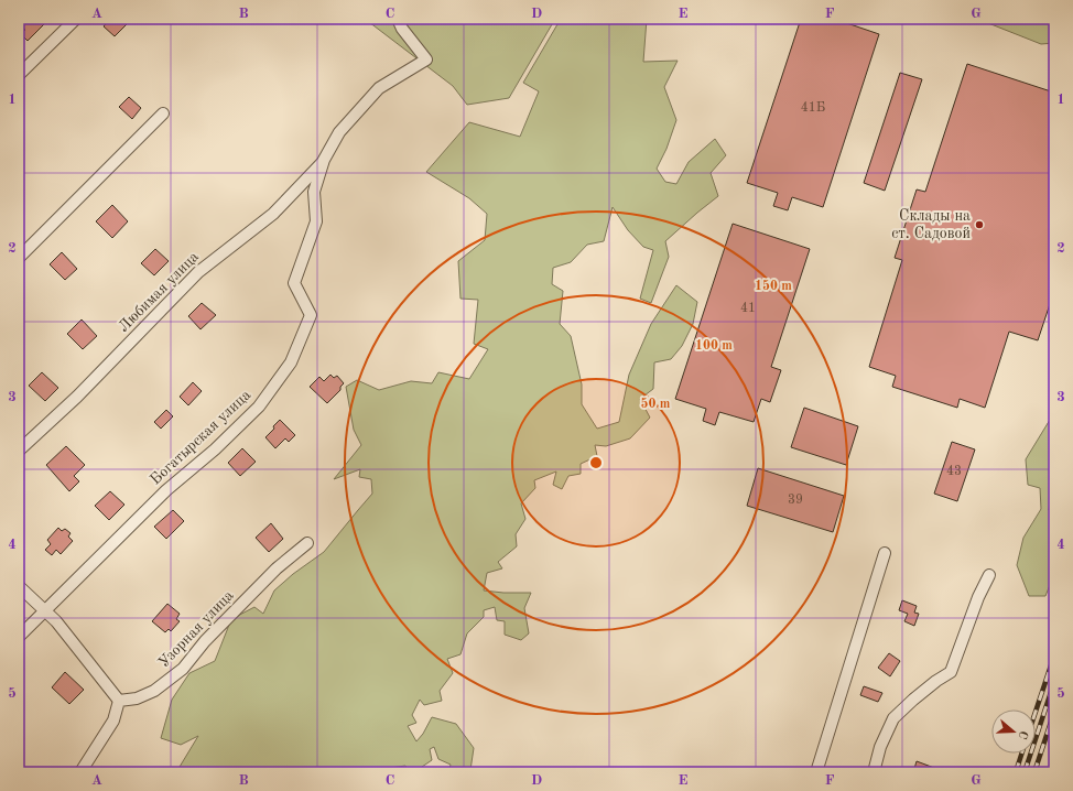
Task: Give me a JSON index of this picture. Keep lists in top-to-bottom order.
{
  "streets": {
    "street": ["Любимая улица", "Богатырская улица", "Узорная улица"]
  },
  "crossings": [
    ["Любимая улица", "Богатырская улица"]
  ],
  "places": ["Склады на ст. Садовой"],
  "house_numbers": [
    "41Б",
    "41",
    "43",
    "39"
  ],
  "north": "right",
  "grid": {
    "columns": [
      "A",
      "B",
      "C",
      "D",
      "E",
      "F",
      "G"
    ],
    "rows": [
      "1",
      "2",
      "3",
      "4",
      "5"
    ]
  },
  "rings": ["150 m", "100 m", "50 m"]
}
